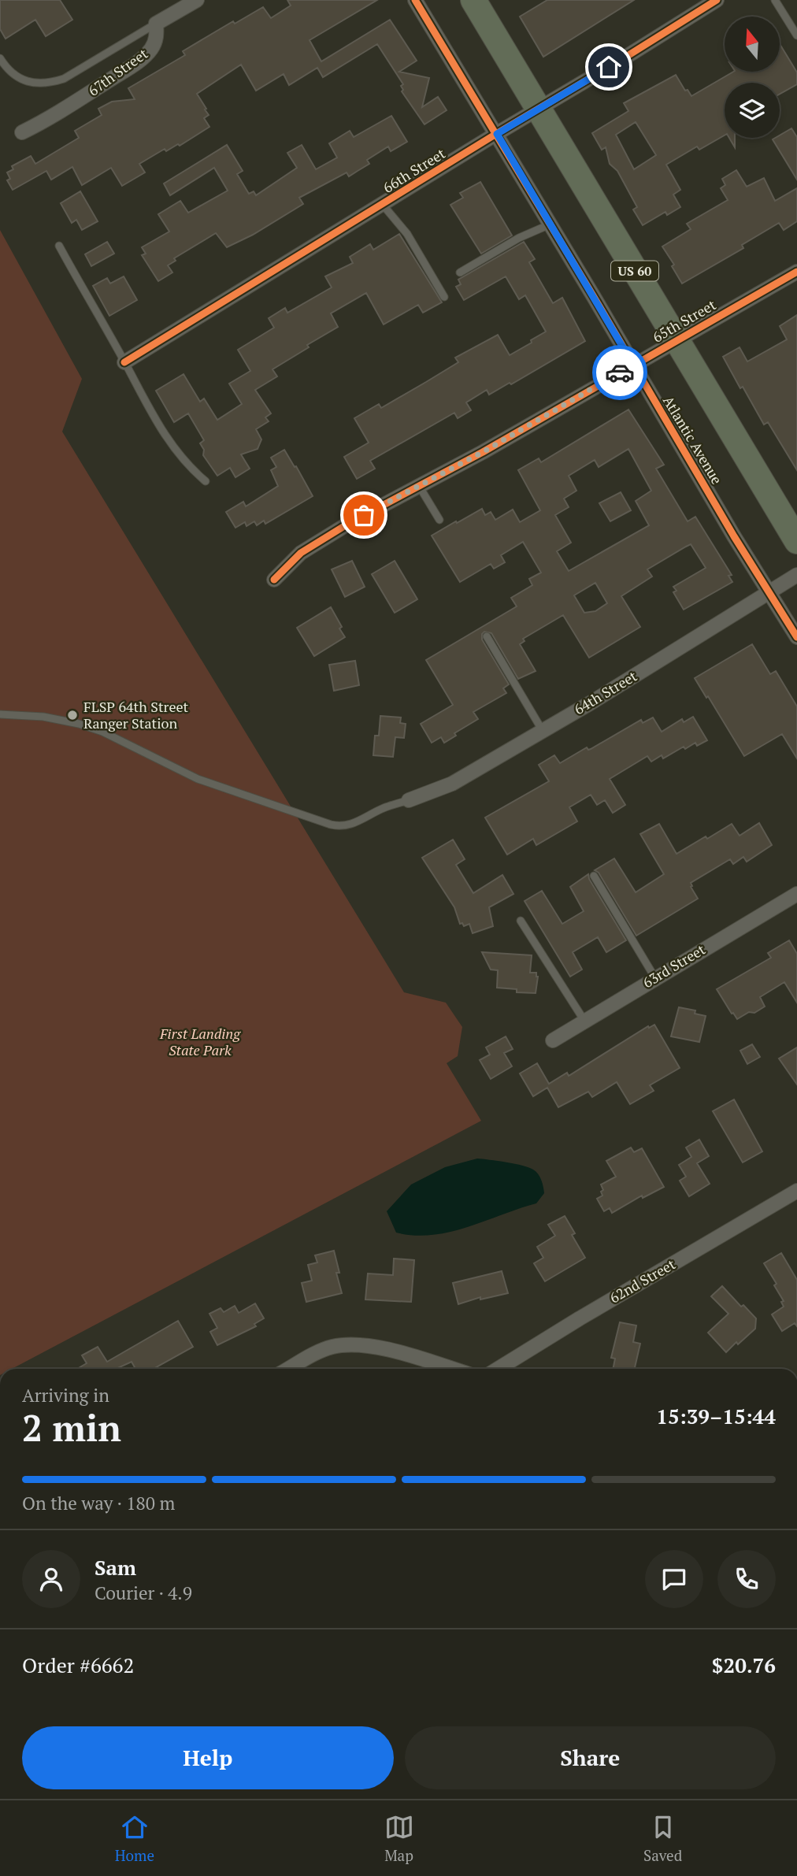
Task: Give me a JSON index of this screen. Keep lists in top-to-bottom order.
{
  "streets": {
    "highway": ["US 60"],
    "street": [
      "67th Street",
      "66th Street",
      "65th Street",
      "Atlantic Avenue",
      "64th Street",
      "63rd Street",
      "62nd Street"
    ]
  },
  "crossings": [
    ["66th Street", "US 60"],
    ["66th Street", "Atlantic Avenue"],
    ["US 60", "65th Street"],
    ["65th Street", "Atlantic Avenue"],
    ["Atlantic Avenue", "64th Street"]
  ],
  "parks": ["First Landing State Park"],
  "places": ["FLSP 64th Street Ranger Station"],
  "north": "top",
  "page": {
    "heading": ["2 min", "Arriving in", "15:39–15:44"],
    "panel": [
      "Sam",
      "Courier · 4.9",
      "Order #6662",
      "$20.76"
    ],
    "bar": "On the way · 180 m",
    "buttons": ["Help", "Share"],
    "tabs": ["Home", "Map", "Saved"]
  }
}
